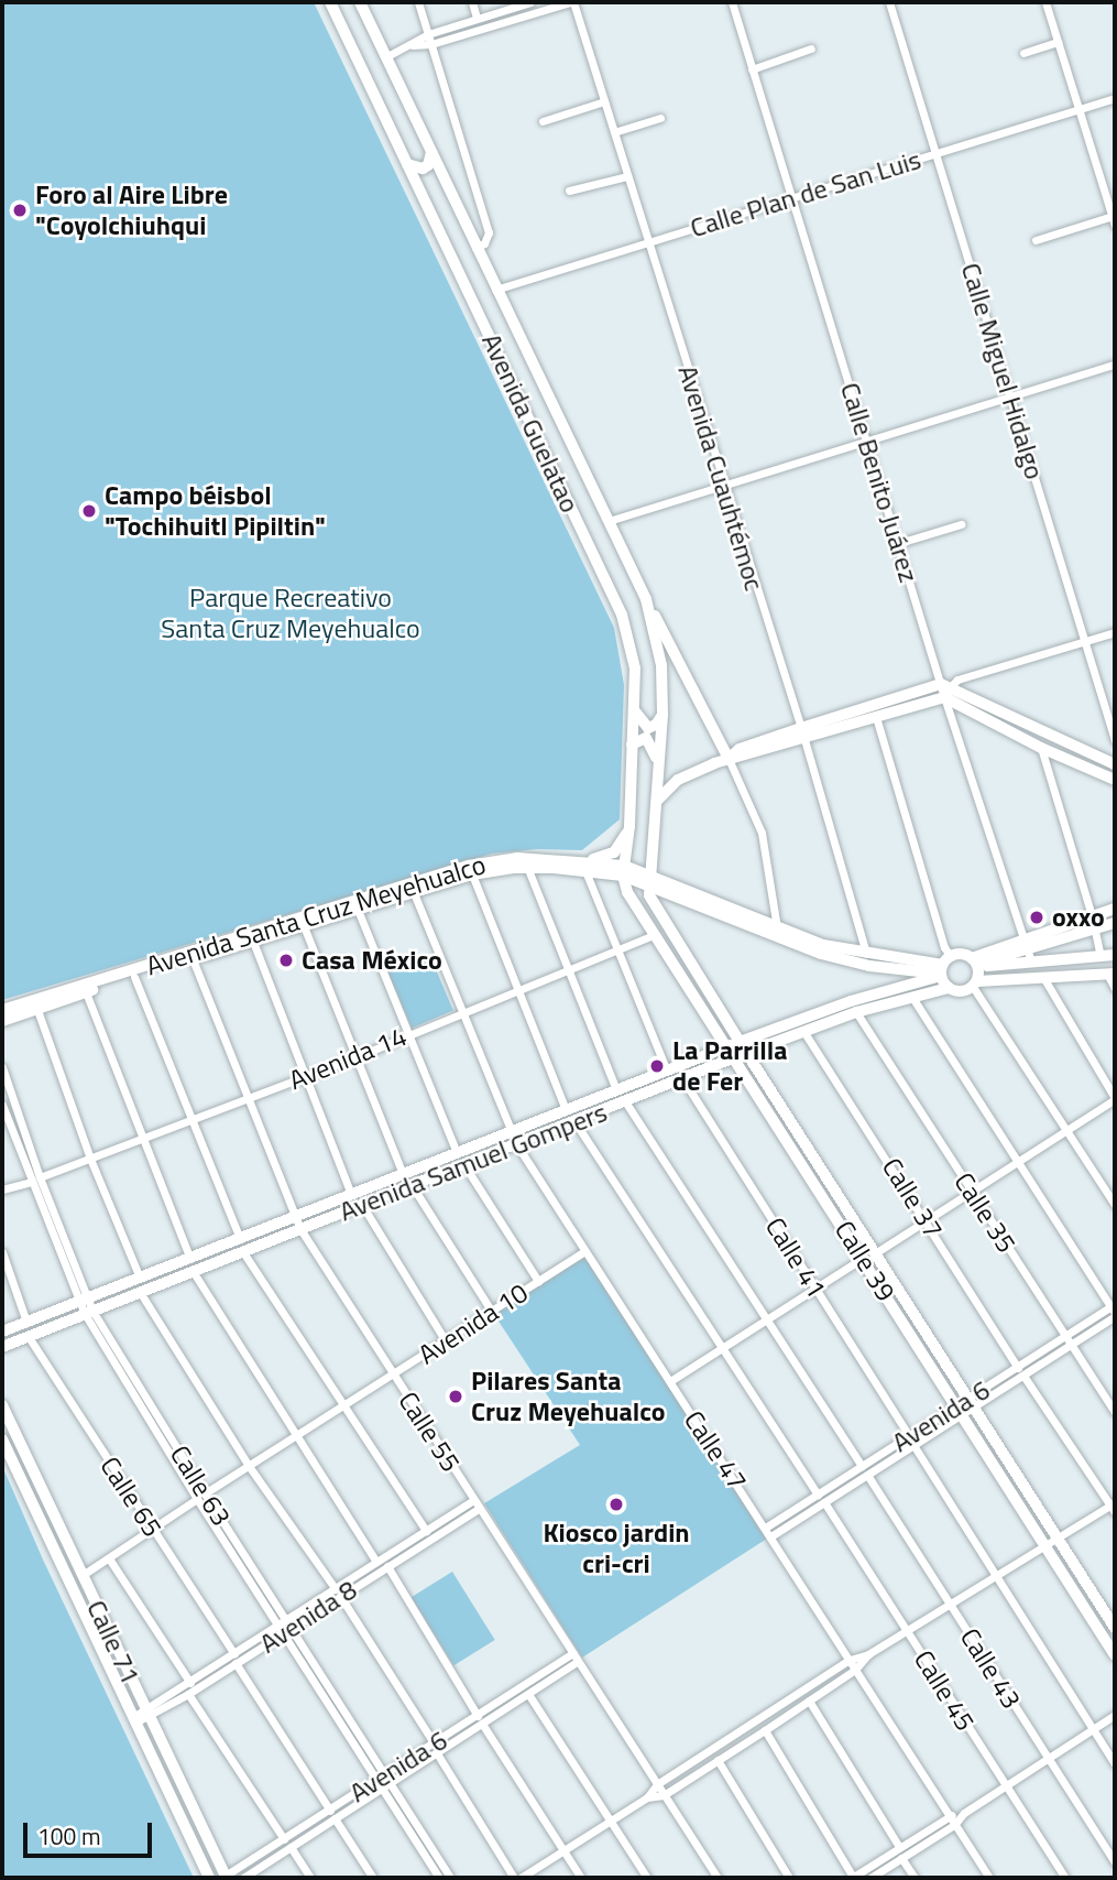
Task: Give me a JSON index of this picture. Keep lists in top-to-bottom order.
{
  "streets": {
    "street": [
      "Calle Plan de San Luis",
      "Calle Miguel Hidalgo",
      "Avenida Guelatao",
      "Avenida Cuauhtémoc",
      "Calle Benito Juárez",
      "Avenida Santa Cruz Meyehualco",
      "Avenida 14",
      "Avenida Samuel Gompers",
      "Calle 37",
      "Calle 35",
      "Calle 41",
      "Calle 39",
      "Avenida 10",
      "Avenida 6",
      "Calle 55",
      "Calle 47",
      "Calle 63",
      "Calle 65",
      "Avenida 8",
      "Calle 71",
      "Calle 43",
      "Calle 45"
    ]
  },
  "crossings": [
    ["Calle Plan de San Luis", "Calle Miguel Hidalgo"],
    ["Calle Plan de San Luis", "Avenida Guelatao"],
    ["Calle Plan de San Luis", "Avenida Cuauhtémoc"],
    ["Calle Plan de San Luis", "Calle Benito Juárez"],
    ["Avenida Guelatao", "Avenida Santa Cruz Meyehualco"],
    ["Avenida Guelatao", "Calle 39"],
    ["Avenida Cuauhtémoc", "Avenida Santa Cruz Meyehualco"],
    ["Avenida Santa Cruz Meyehualco", "Avenida Samuel Gompers"],
    ["Avenida Santa Cruz Meyehualco", "Calle 39"],
    ["Avenida Santa Cruz Meyehualco", "Calle 55"],
    ["Avenida Santa Cruz Meyehualco", "Calle 47"],
    ["Avenida 14", "Calle 39"],
    ["Avenida 14", "Calle 55"],
    ["Avenida 14", "Calle 47"],
    ["Avenida 14", "Calle 63"],
    ["Avenida Samuel Gompers", "Calle 37"],
    ["Avenida Samuel Gompers", "Calle 35"],
    ["Avenida Samuel Gompers", "Calle 41"],
    ["Avenida Samuel Gompers", "Calle 39"],
    ["Avenida Samuel Gompers", "Calle 55"],
    ["Avenida Samuel Gompers", "Calle 47"],
    ["Avenida Samuel Gompers", "Calle 63"],
    ["Avenida Samuel Gompers", "Calle 65"],
    ["Avenida Samuel Gompers", "Calle 43"],
    ["Avenida Samuel Gompers", "Calle 45"],
    ["Calle 37", "Avenida 6"],
    ["Calle 35", "Avenida 6"],
    ["Calle 41", "Avenida 6"],
    ["Calle 39", "Avenida 6"],
    ["Avenida 10", "Calle 55"],
    ["Avenida 10", "Calle 47"],
    ["Avenida 10", "Calle 63"],
    ["Avenida 10", "Calle 65"],
    ["Avenida 10", "Calle 71"],
    ["Avenida 6", "Calle 55"],
    ["Avenida 6", "Calle 47"],
    ["Avenida 6", "Calle 63"],
    ["Avenida 6", "Calle 65"],
    ["Avenida 6", "Calle 71"],
    ["Avenida 6", "Calle 43"],
    ["Avenida 6", "Calle 45"],
    ["Calle 55", "Avenida 8"],
    ["Calle 63", "Avenida 8"],
    ["Calle 65", "Avenida 8"],
    ["Avenida 8", "Calle 71"]
  ],
  "parks": ["Parque Recreativo Santa Cruz Meyehualco"],
  "places": [
    "Foro al Aire Libre \"Coyolchiuhqui",
    "Campo béisbol \"Tochihuitl Pipiltin\"",
    "oxxo",
    "Casa México",
    "La Parrilla de Fer",
    "Pilares Santa Cruz Meyehualco",
    "Kiosco jardin cri-cri"
  ],
  "scale_bar": "100 m"
}
